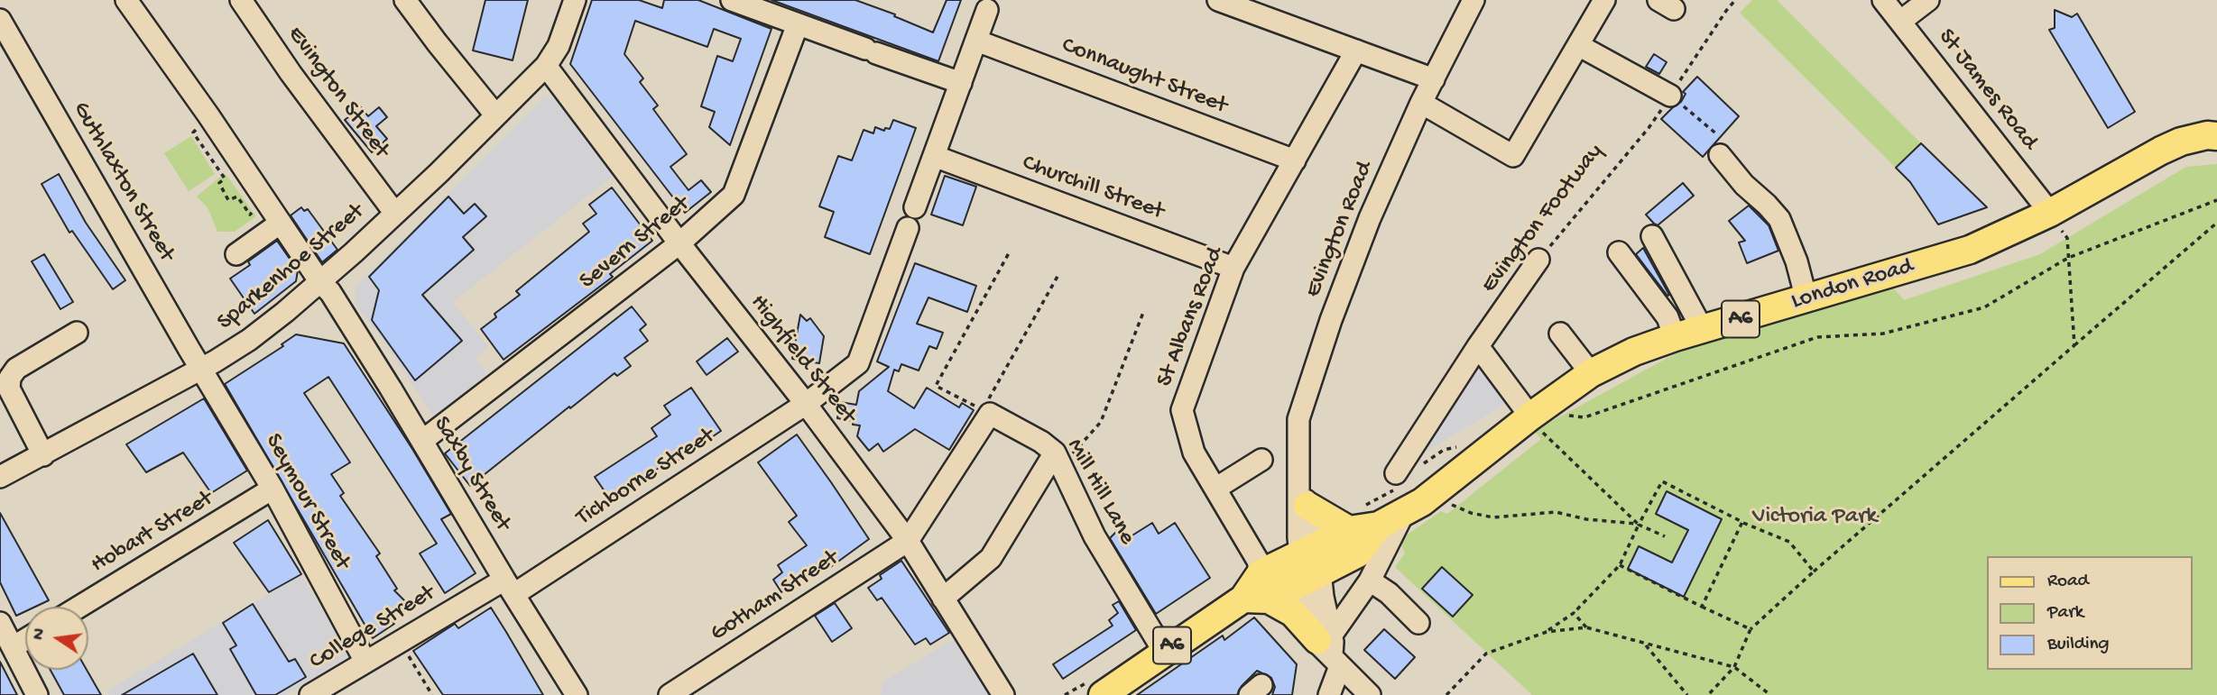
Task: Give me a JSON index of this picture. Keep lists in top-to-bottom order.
{
  "streets": {
    "main road": ["London Road", "A6"],
    "street": [
      "Connaught Street",
      "St James Road",
      "Evington Street",
      "Guthlaxton Street",
      "Churchill Street",
      "Evington Footway",
      "Evington Road",
      "Severn Street",
      "Sparkenhoe Street",
      "St Albans Road",
      "Highfield Street",
      "Saxby Street",
      "Tichborne Street",
      "Mill Hill Lane",
      "Seymour Street",
      "Hobart Street",
      "Gotham Street",
      "College Street"
    ]
  },
  "crossings": [
    ["Connaught Street", "St Albans Road"],
    ["St James Road", "London Road"],
    ["Evington Street", "Sparkenhoe Street"],
    ["Guthlaxton Street", "Sparkenhoe Street"],
    ["Guthlaxton Street", "Seymour Street"],
    ["Churchill Street", "St Albans Road"],
    ["Evington Footway", "Evington Road"],
    ["Evington Footway", "London Road"],
    ["Evington Road", "London Road"],
    ["Severn Street", "Highfield Street"],
    ["Severn Street", "Saxby Street"],
    ["Sparkenhoe Street", "Highfield Street"],
    ["Sparkenhoe Street", "Saxby Street"],
    ["Sparkenhoe Street", "Seymour Street"],
    ["London Road", "St Albans Road"],
    ["London Road", "Mill Hill Lane"],
    ["Highfield Street", "Tichborne Street"],
    ["Highfield Street", "Gotham Street"],
    ["Saxby Street", "Tichborne Street"],
    ["Tichborne Street", "College Street"],
    ["Seymour Street", "Hobart Street"],
    ["Seymour Street", "College Street"]
  ],
  "parks": ["Victoria Park"],
  "legend": ["Road", "Park", "Building"],
  "north": "left"
}
